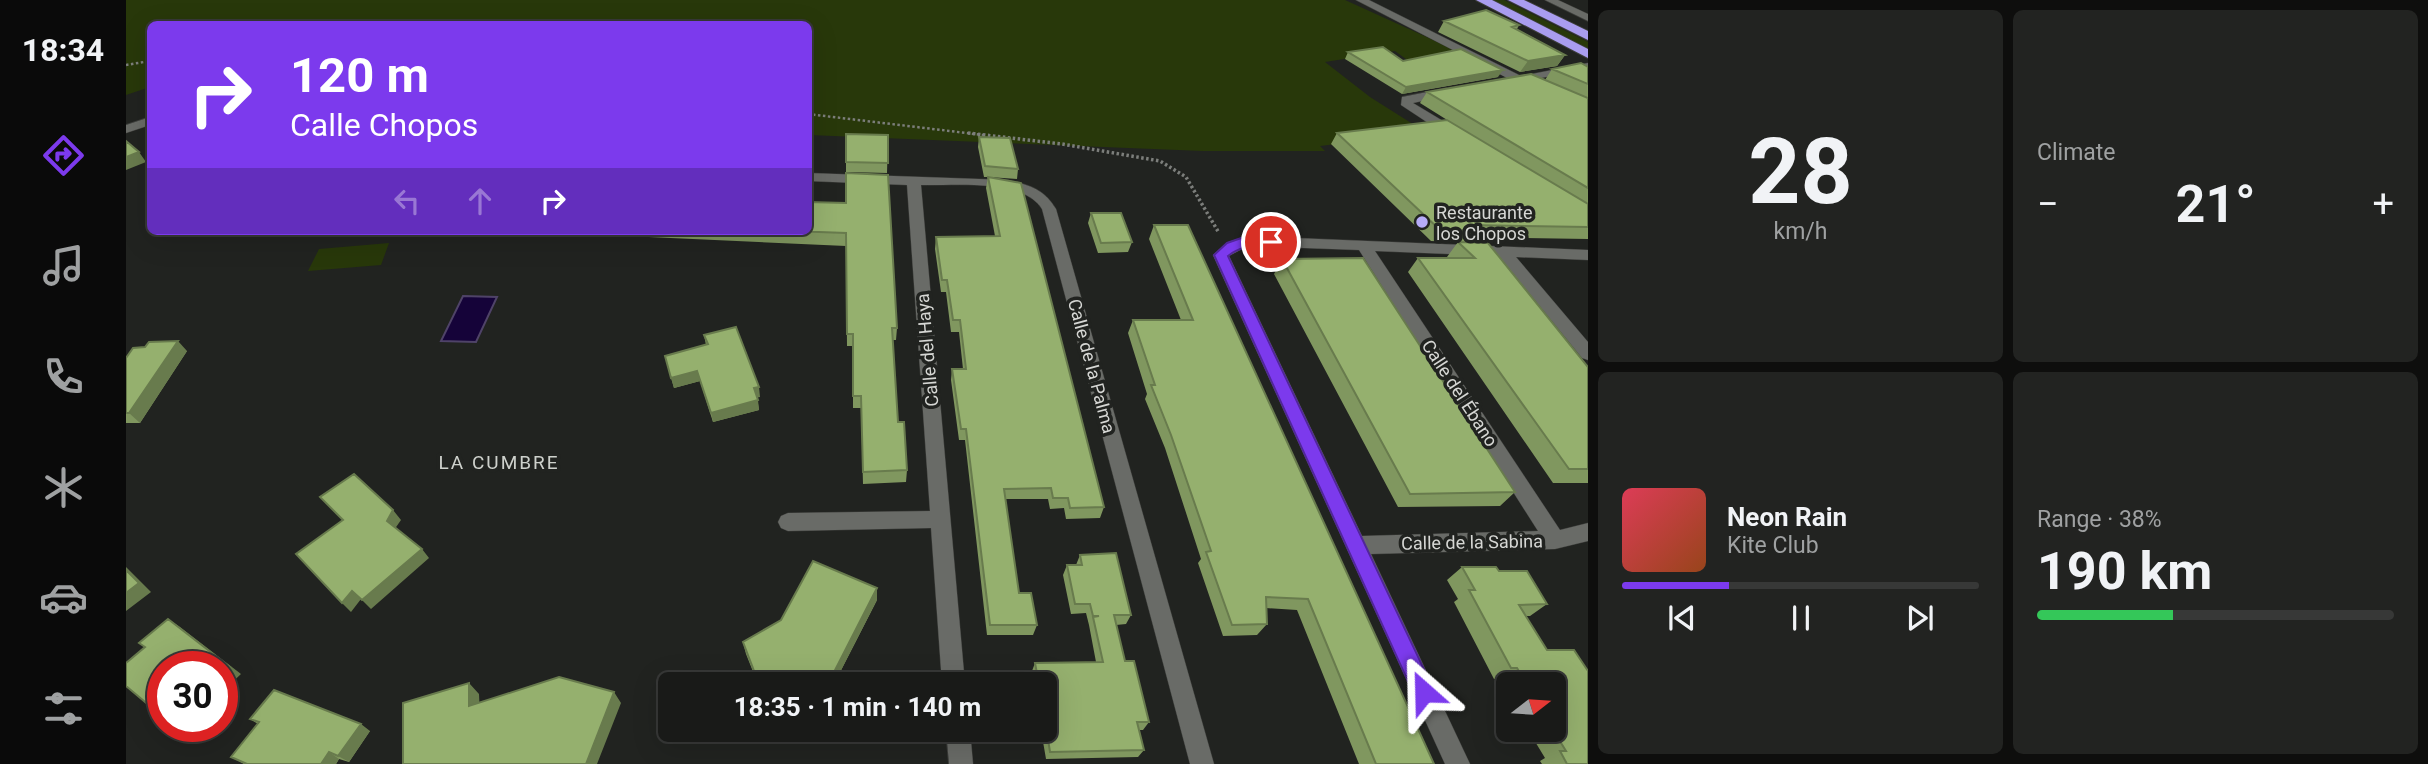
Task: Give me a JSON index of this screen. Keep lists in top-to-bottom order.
{
  "streets": {
    "street": [
      "Calle del Haya",
      "Calle de la Palma",
      "Calle del Ébano",
      "Calle de la Sabina"
    ]
  },
  "crossings": [
    ["Calle del Haya", "Calle de la Palma"],
    ["Calle del Ébano", "Calle de la Sabina"]
  ],
  "districts": ["LA CUMBRE"],
  "places": ["Restaurante los Chopos"],
  "north": "right",
  "page": {
    "tabs": "18:34",
    "tile": [
      ["28", "km/h"],
      "Climate",
      ["Range · 38%", "190 km"]
    ],
    "turn": ["120 m", "Calle Chopos"],
    "heat": ["−", "21°", "+"],
    "song": ["Neon Rain", "Kite Club"],
    "limit": "30",
    "trip": "18:35 · 1 min · 140 m"
  }
}
